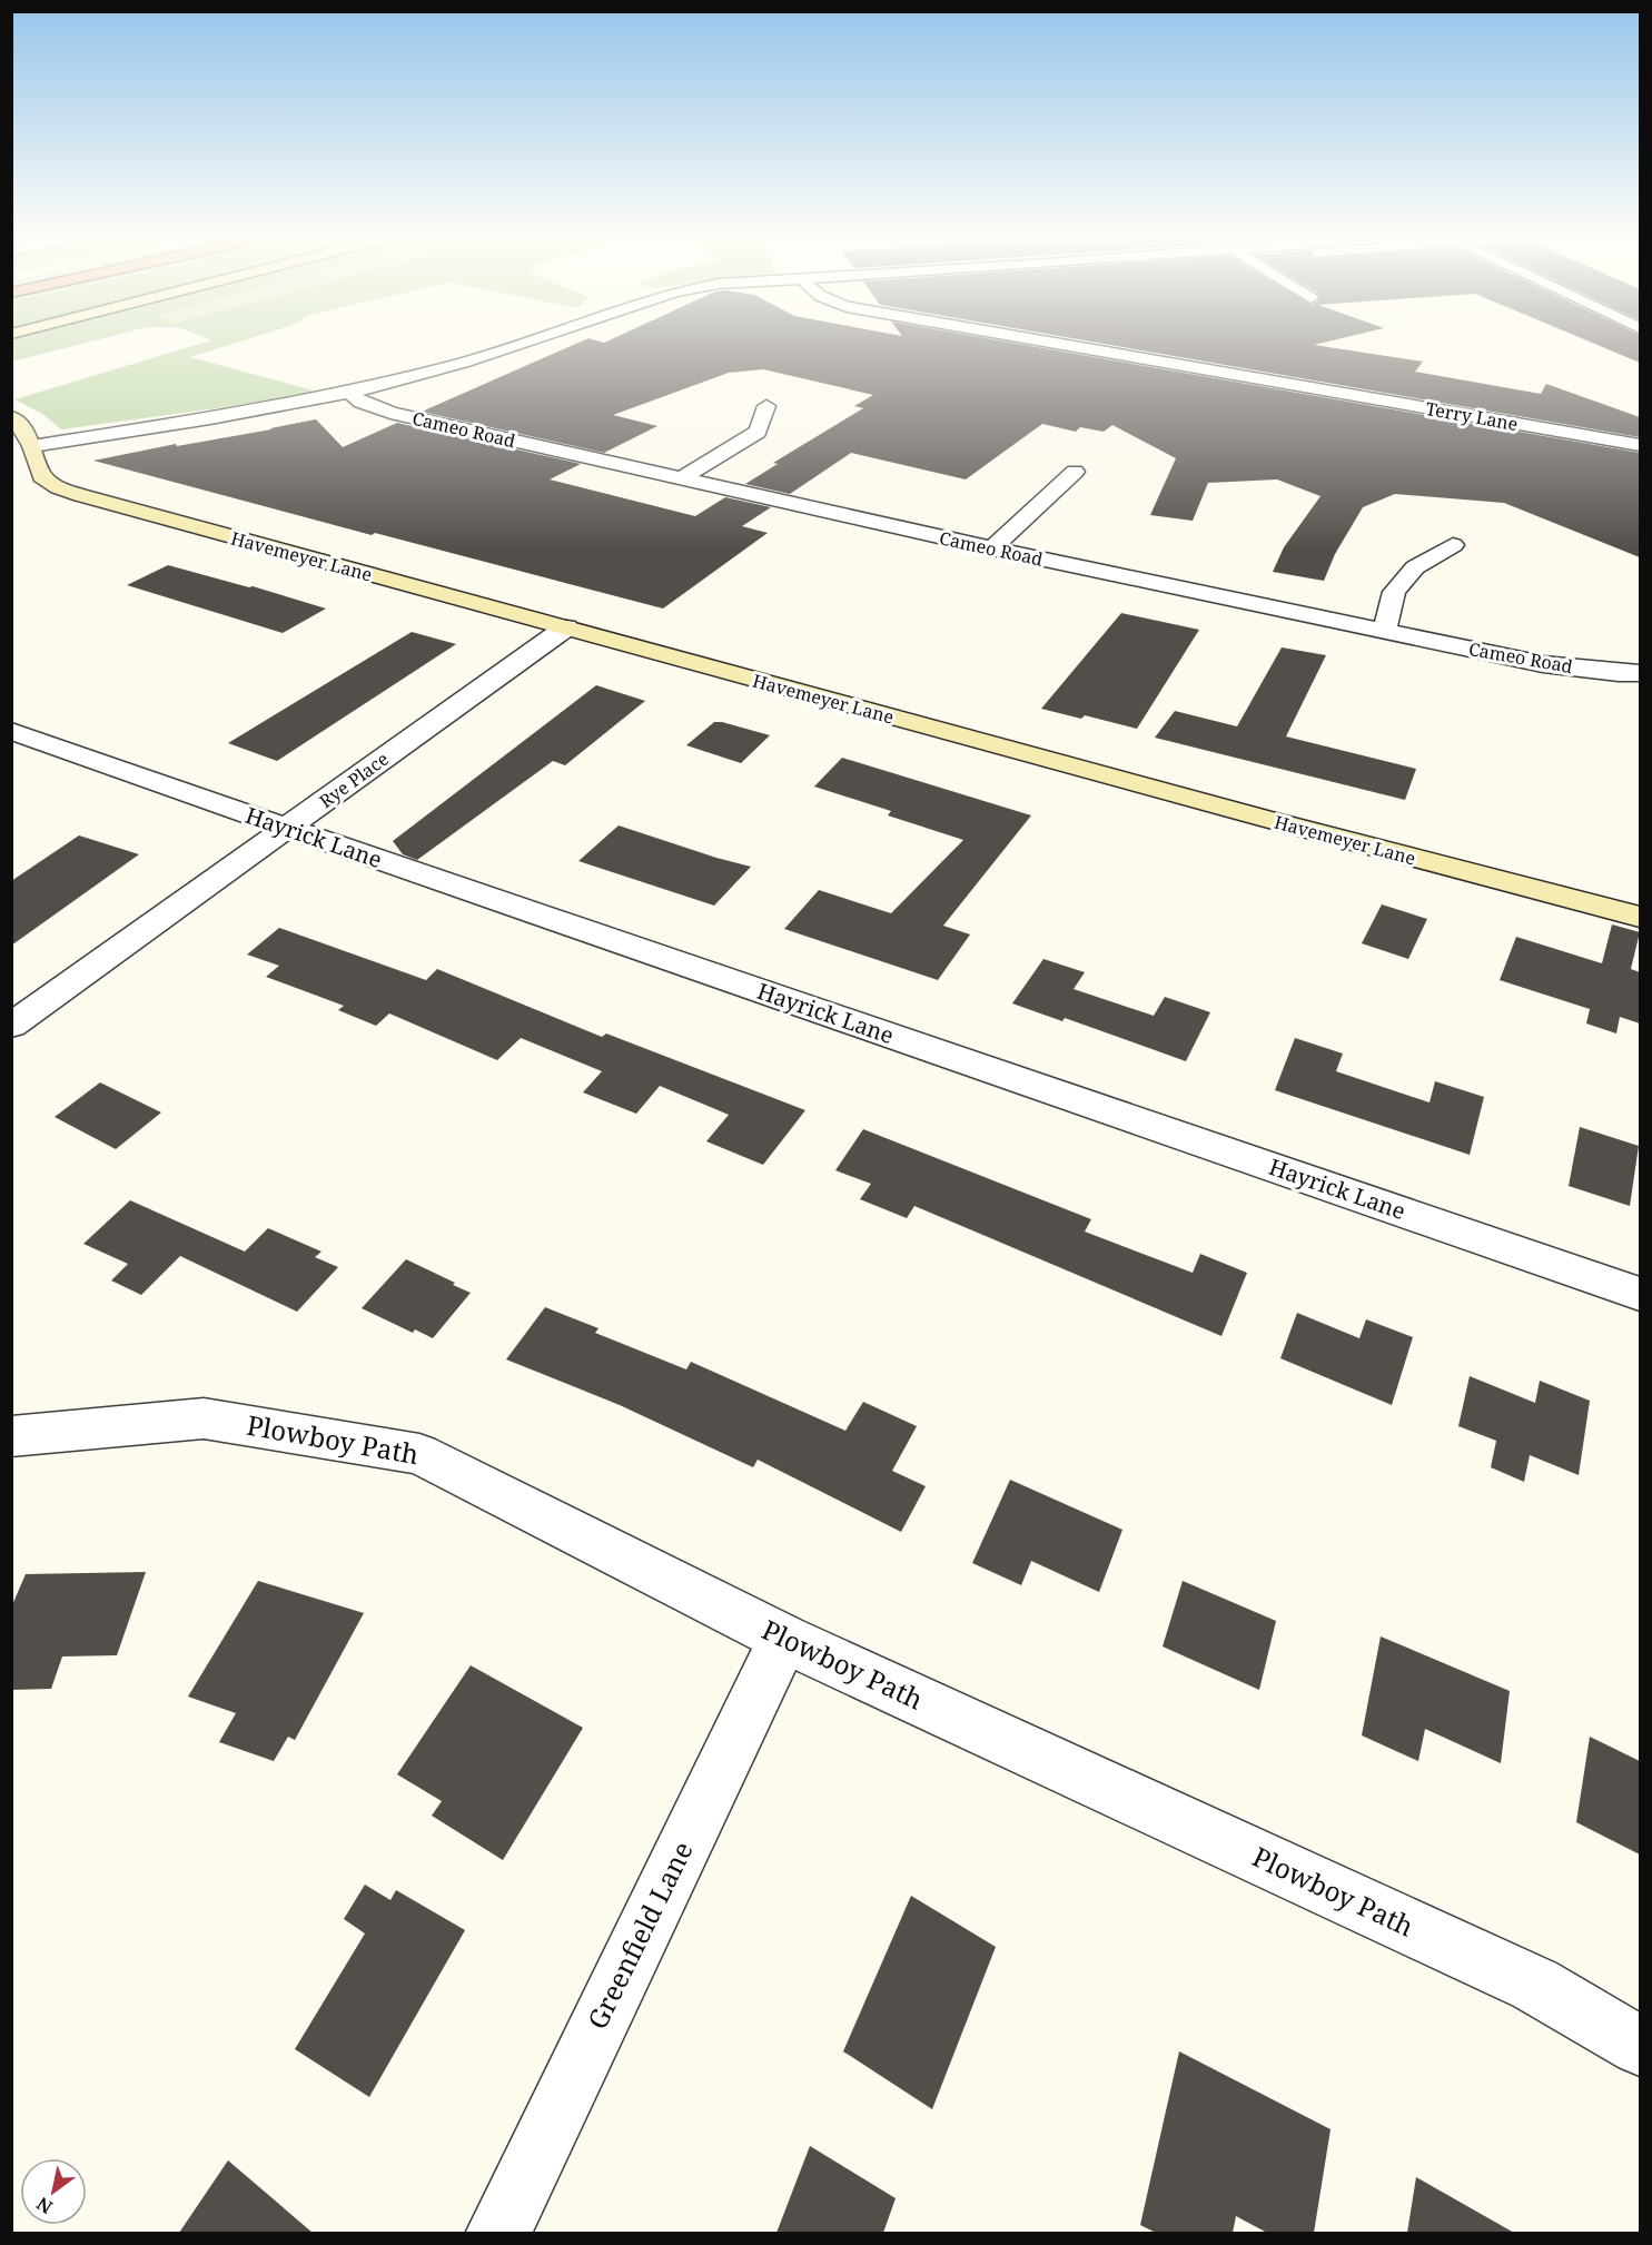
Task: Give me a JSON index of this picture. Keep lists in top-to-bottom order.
{
  "streets": {
    "street": [
      "Terry Lane",
      "Cameo Road",
      "Havemeyer Lane",
      "Rye Place",
      "Hayrick Lane",
      "Plowboy Path",
      "Greenfield Lane"
    ]
  },
  "crossings": [
    ["Havemeyer Lane", "Rye Place"],
    ["Rye Place", "Hayrick Lane"],
    ["Plowboy Path", "Greenfield Lane"]
  ],
  "north": "bottom left"
}
